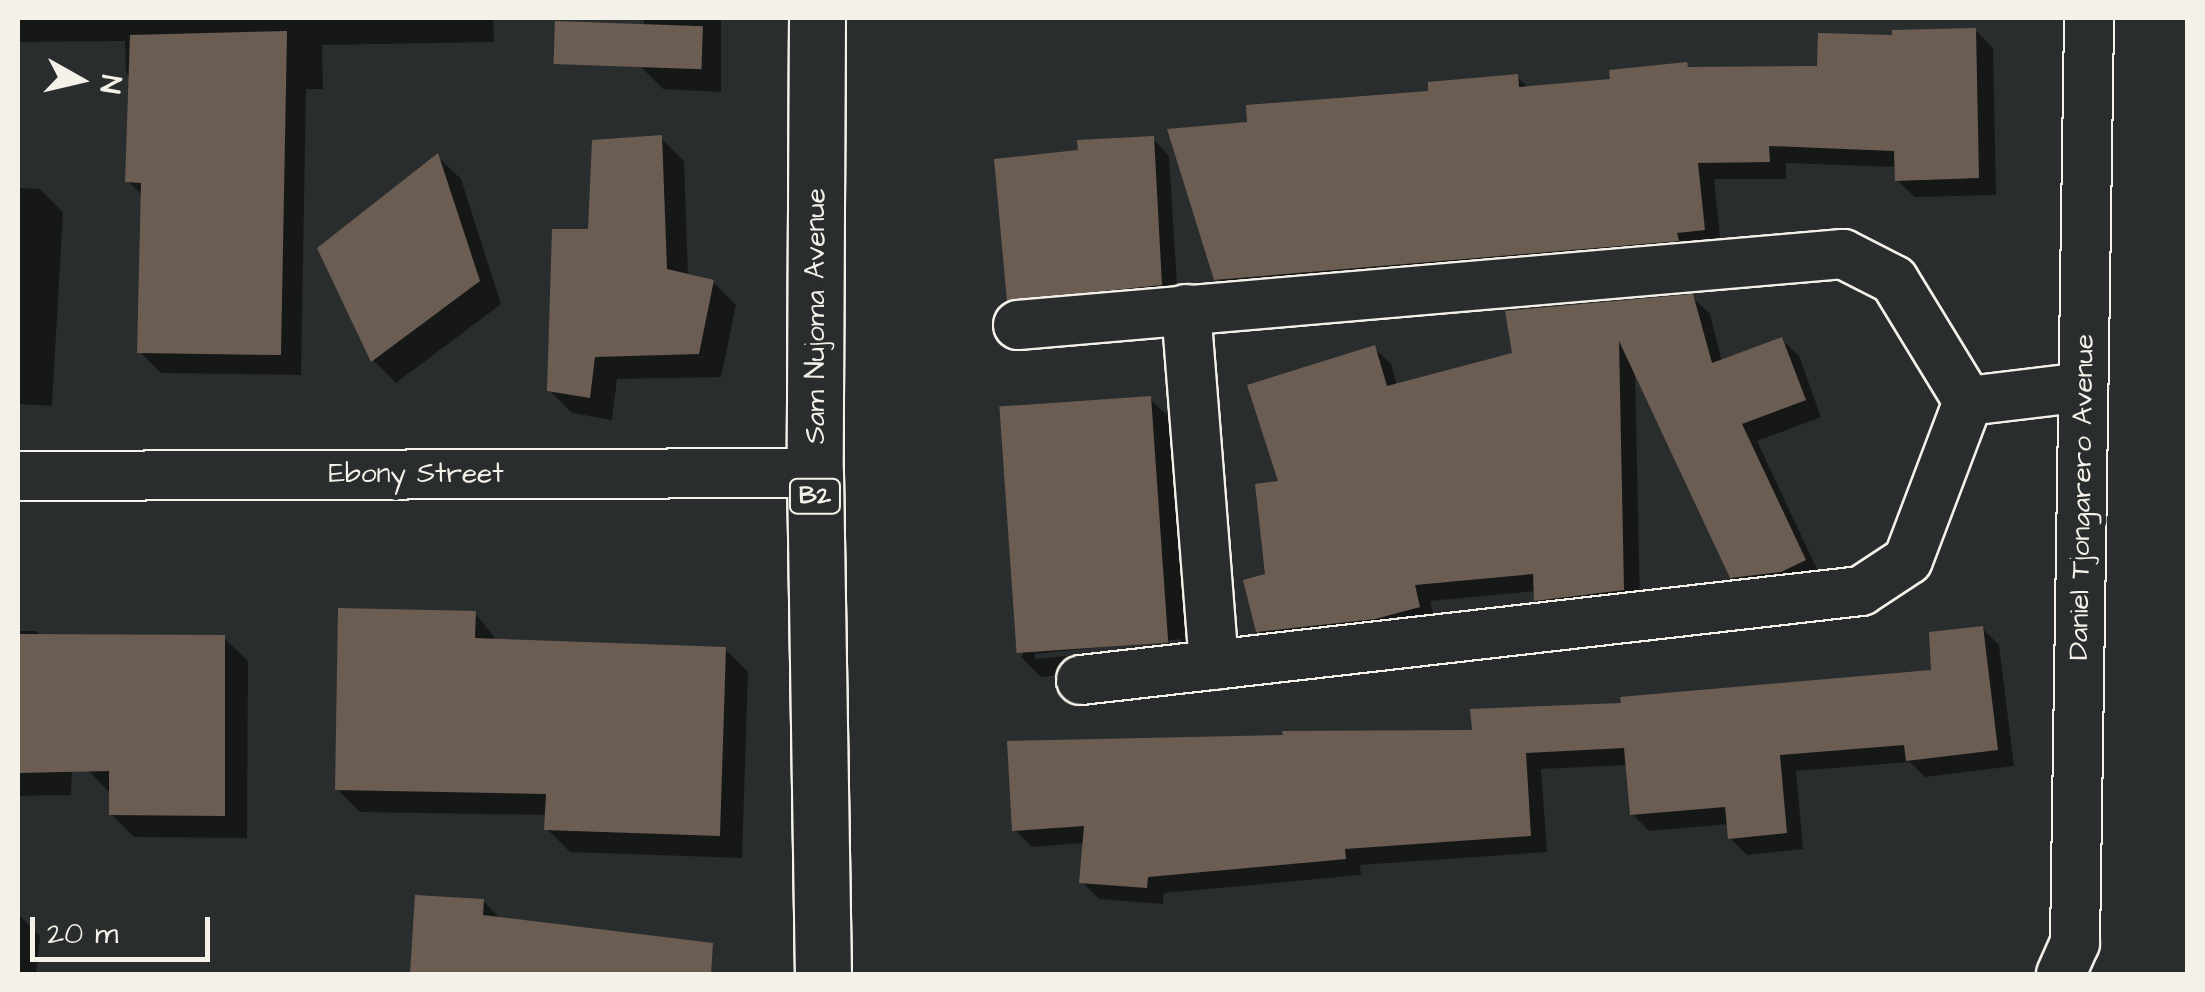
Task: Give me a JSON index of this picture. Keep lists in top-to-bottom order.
{
  "streets": {
    "highway": ["Sam Nujoma Avenue", "B2"],
    "street": ["Ebony Street", "Daniel Tjongarero Avenue"]
  },
  "crossings": [
    ["Sam Nujoma Avenue", "Ebony Street"]
  ],
  "scale_bar": "20 m",
  "north": "right"
}
